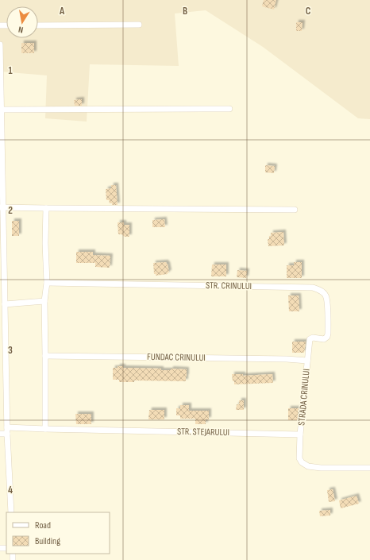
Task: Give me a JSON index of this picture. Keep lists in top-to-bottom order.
{
  "streets": {
    "street": [
      "STR. CRINULUI",
      "FUNDAC CRINULUI",
      "STRADA CRINULUI",
      "STR. STEJARULUI"
    ]
  },
  "crossings": [
    ["STR. CRINULUI", "FUNDAC CRINULUI"],
    ["STR. CRINULUI", "STRADA CRINULUI"],
    ["FUNDAC CRINULUI", "STRADA CRINULUI"],
    ["STRADA CRINULUI", "STR. STEJARULUI"]
  ],
  "legend": ["Road", "Building"],
  "north": "bottom",
  "grid": {
    "columns": ["A", "B", "C"],
    "rows": [
      "1",
      "2",
      "3",
      "4"
    ]
  }
}
